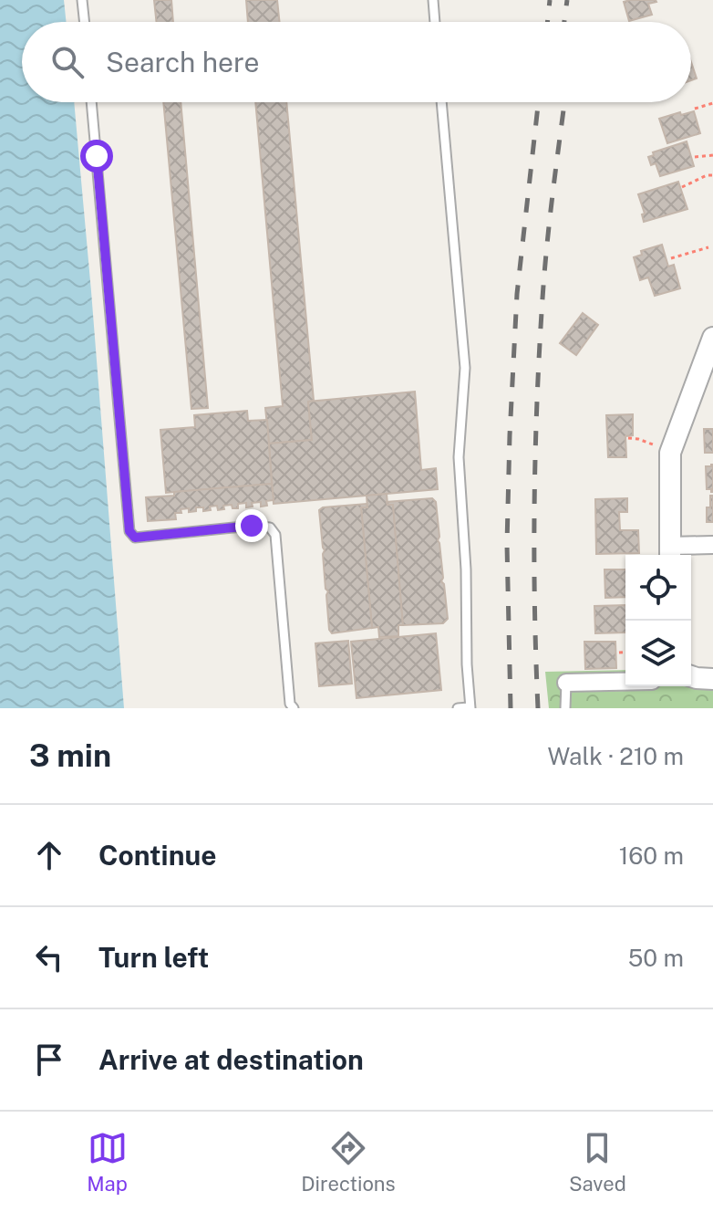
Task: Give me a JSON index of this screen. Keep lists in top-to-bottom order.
{
  "page": {
    "search": "Search here",
    "heading": ["3 min", "Walk · 210 m"],
    "list": [
      ["Continue", "160 m"],
      ["Turn left", "50 m"],
      "Arrive at destination"
    ],
    "nav": ["Map", "Directions", "Saved"]
  }
}
